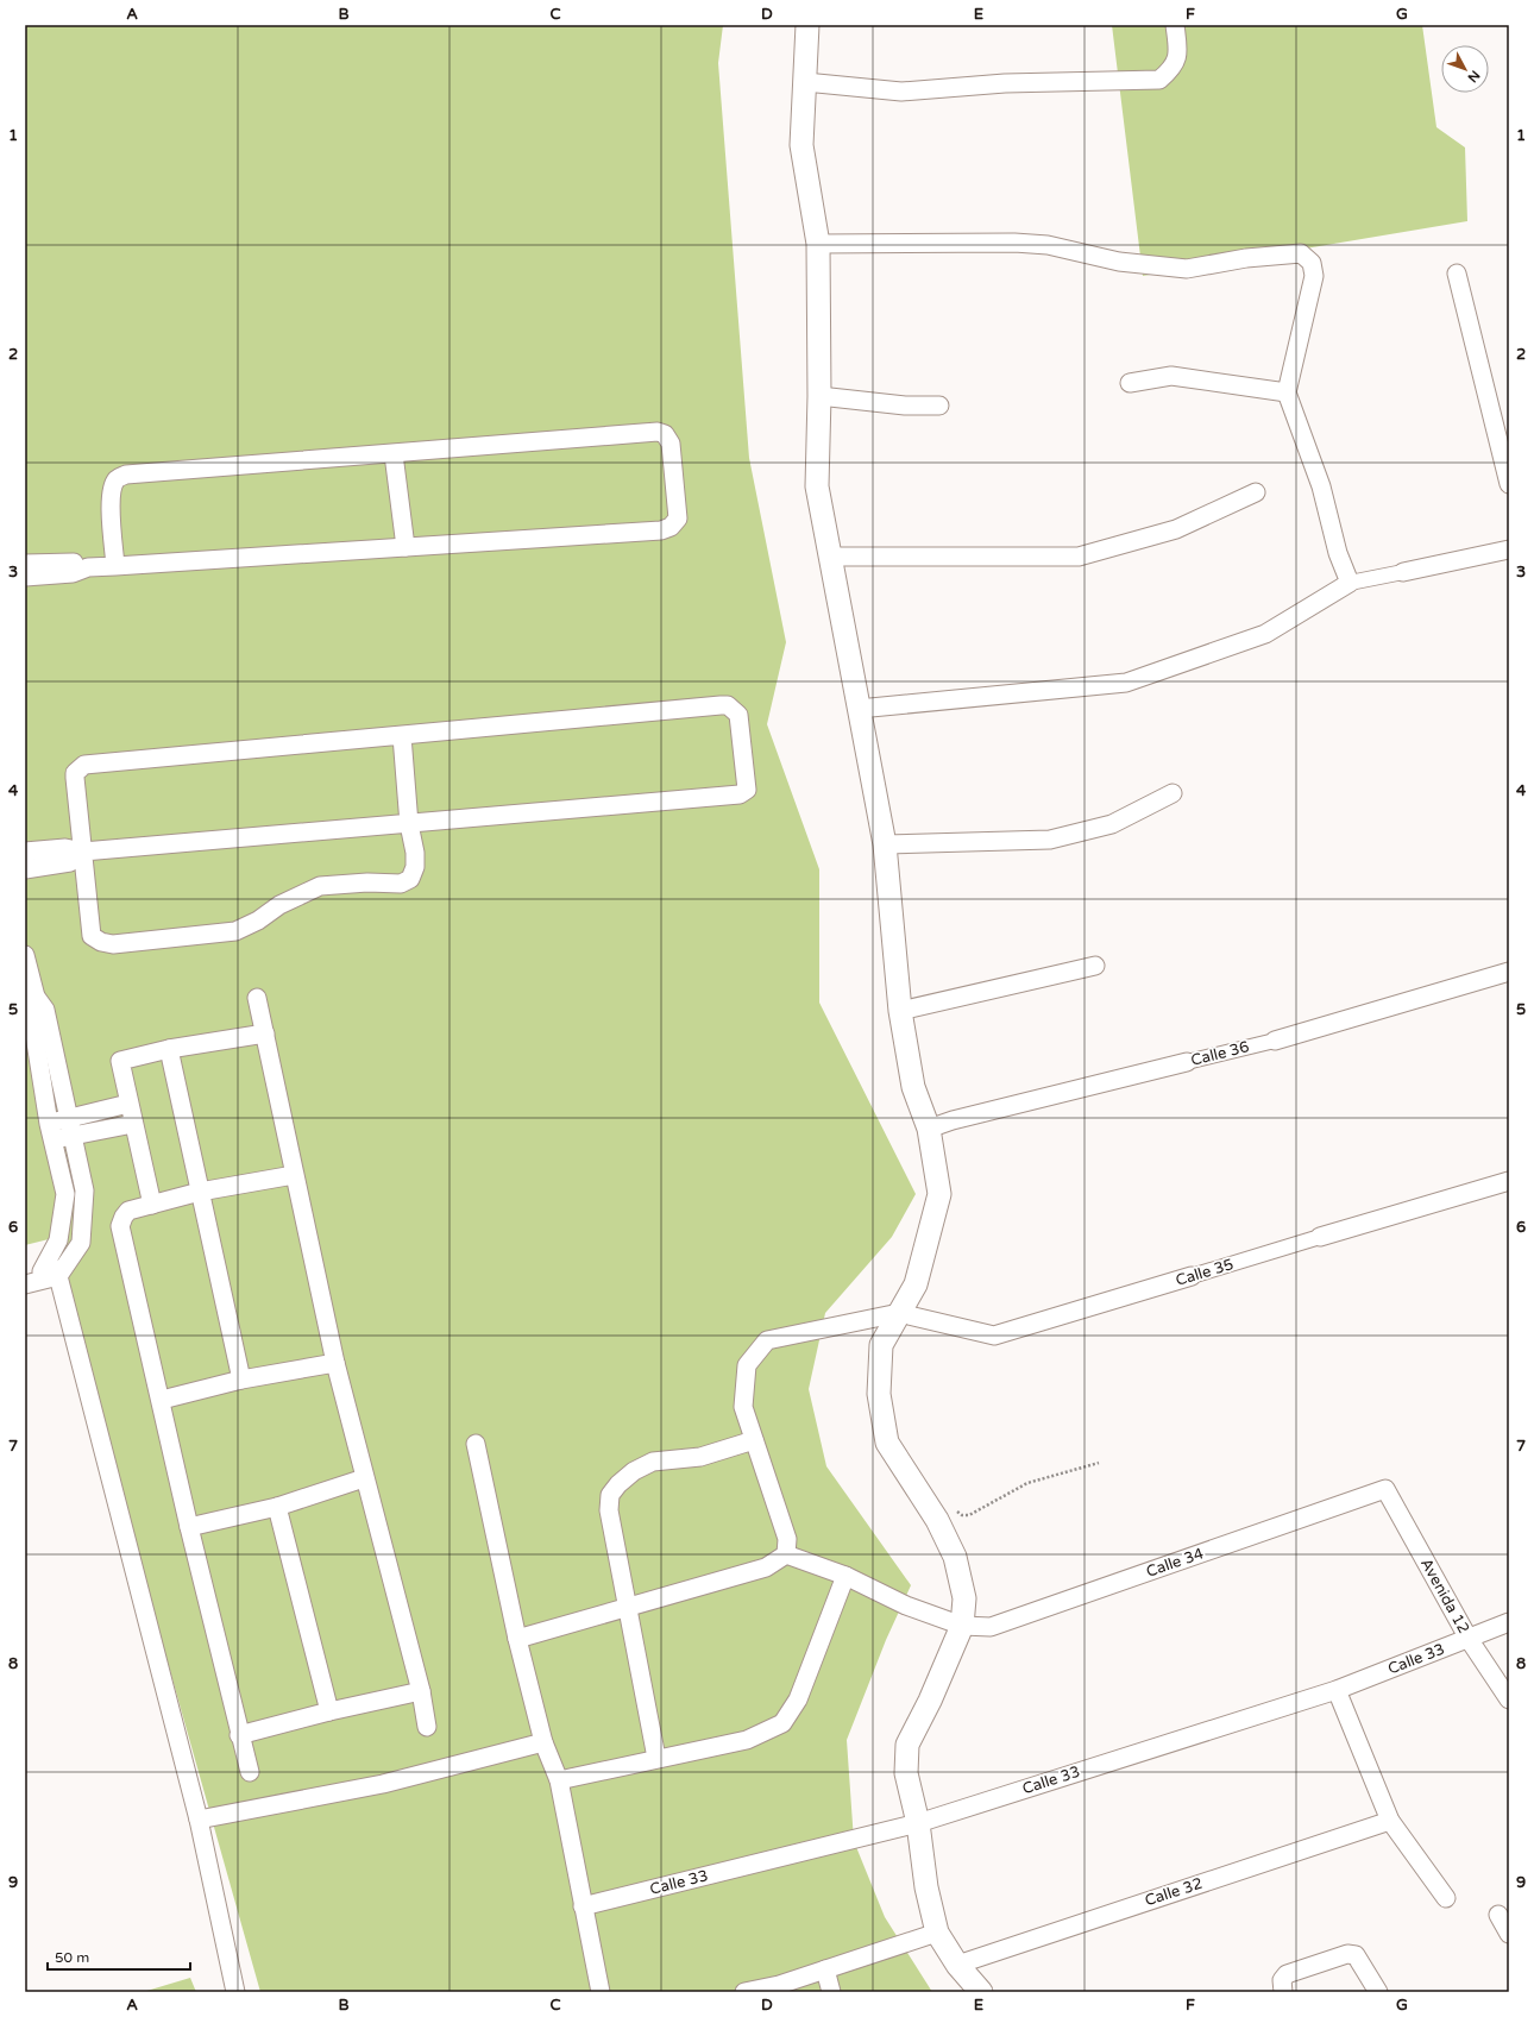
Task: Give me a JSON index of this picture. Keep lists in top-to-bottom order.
{
  "streets": {
    "street": [
      "Calle 36",
      "Calle 35",
      "Calle 34",
      "Avenida 12",
      "Calle 33",
      "Calle 32"
    ]
  },
  "crossings": [
    ["Calle 34", "Avenida 12"],
    ["Avenida 12", "Calle 33"]
  ],
  "scale_bar": "50 m",
  "north": "bottom right",
  "grid": {
    "columns": [
      "A",
      "B",
      "C",
      "D",
      "E",
      "F",
      "G"
    ],
    "rows": [
      "1",
      "2",
      "3",
      "4",
      "5",
      "6",
      "7",
      "8",
      "9"
    ]
  }
}
